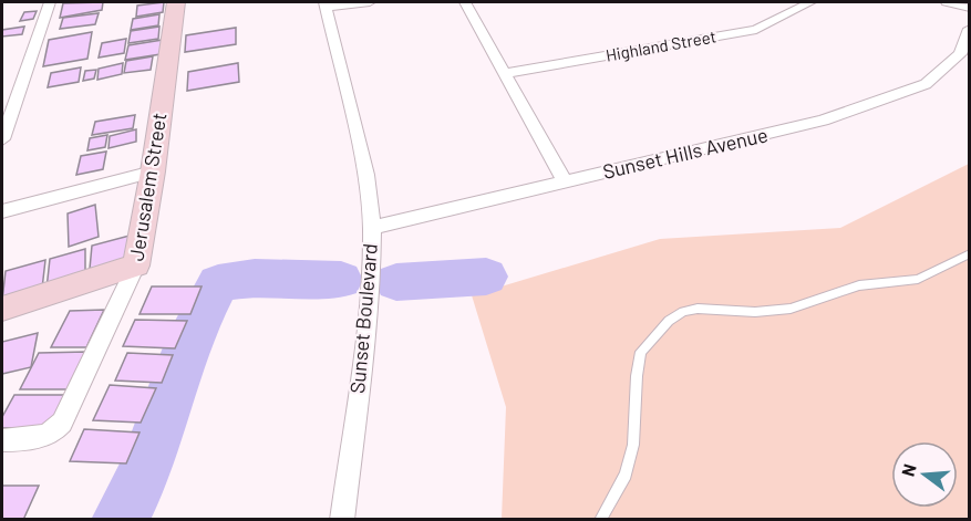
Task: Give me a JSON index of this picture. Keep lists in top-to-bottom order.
{
  "streets": {
    "street": [
      "Highland Street",
      "Sunset Hills Avenue",
      "Jerusalem Street",
      "Sunset Boulevard"
    ]
  },
  "crossings": [
    ["Sunset Hills Avenue", "Sunset Boulevard"]
  ],
  "north": "left"
}
